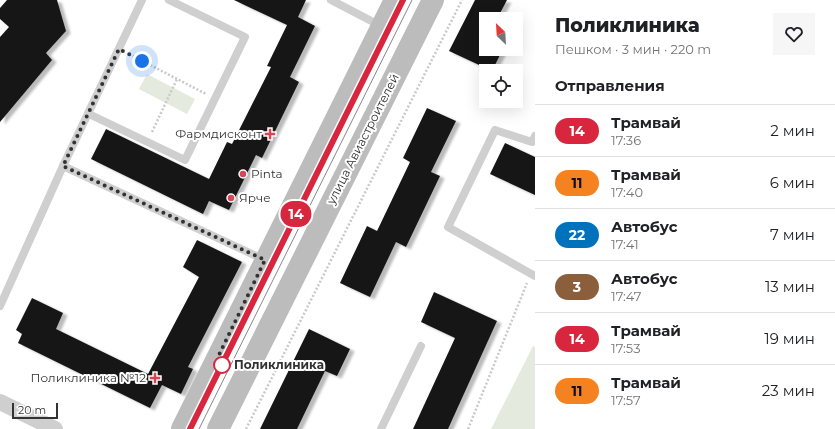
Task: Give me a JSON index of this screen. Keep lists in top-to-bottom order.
{
  "streets": {
    "main road": ["улица Авиастроителей"]
  },
  "places": {
    "health": ["Фармдисконт", "Поликлиника №12"],
    "other": ["Pinta", "Ярче", "Поликлиника"]
  },
  "lines": ["tram line 14"],
  "scale_bar": "20 m",
  "north": "top left",
  "page": {
    "on_map": "14",
    "heading": [
      ["Поликлиника", "Пешком · 3 мин · 220 m"],
      "Отправления"
    ],
    "list": [
      {
        "mark": "14",
        "name": "Трамвай",
        "note": "17:36",
        "value": "2 мин"
      },
      {
        "mark": "11",
        "name": "Трамвай",
        "note": "17:40",
        "value": "6 мин"
      },
      {
        "mark": "22",
        "name": "Автобус",
        "note": "17:41",
        "value": "7 мин"
      },
      {
        "mark": "3",
        "name": "Автобус",
        "note": "17:47",
        "value": "13 мин"
      },
      {
        "mark": "14",
        "name": "Трамвай",
        "note": "17:53",
        "value": "19 мин"
      },
      {
        "mark": "11",
        "name": "Трамвай",
        "note": "17:57",
        "value": "23 мин"
      }
    ],
    "scale": "20 m"
  }
}
